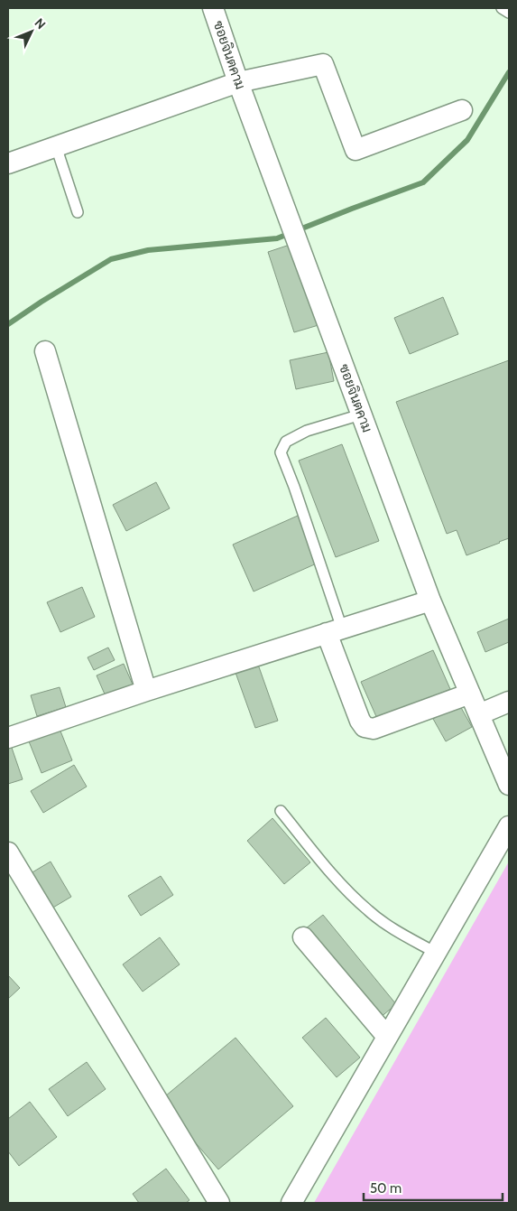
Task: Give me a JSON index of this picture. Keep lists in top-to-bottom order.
{
  "streets": {
    "street": ["ซอยจินตคาม"]
  },
  "scale_bar": "50 m",
  "north": "top right"
}
